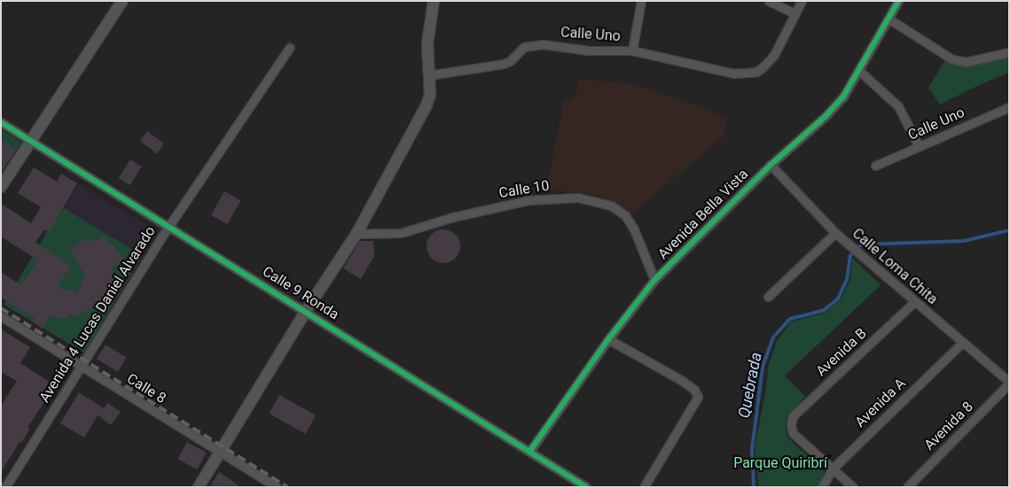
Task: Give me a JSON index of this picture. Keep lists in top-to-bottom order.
{
  "streets": {
    "street": [
      "Calle Uno",
      "Calle 10",
      "Avenida Bella Vista",
      "Calle Loma Chita",
      "Calle 9 Ronda",
      "Avenida 4 Lucas Daniel Alvarado",
      "Avenida B",
      "Calle 8",
      "Avenida A",
      "Avenida 8"
    ]
  },
  "crossings": [
    ["Calle 10", "Avenida Bella Vista"],
    ["Avenida Bella Vista", "Calle Loma Chita"],
    ["Avenida Bella Vista", "Calle 9 Ronda"],
    ["Calle Loma Chita", "Avenida B"],
    ["Calle Loma Chita", "Avenida A"],
    ["Calle Loma Chita", "Avenida 8"],
    ["Calle 9 Ronda", "Avenida 4 Lucas Daniel Alvarado"],
    ["Avenida 4 Lucas Daniel Alvarado", "Calle 8"],
    ["Avenida B", "Avenida A"]
  ],
  "water": ["Quebrada"],
  "parks": ["Parque Quiribrí"]
}
